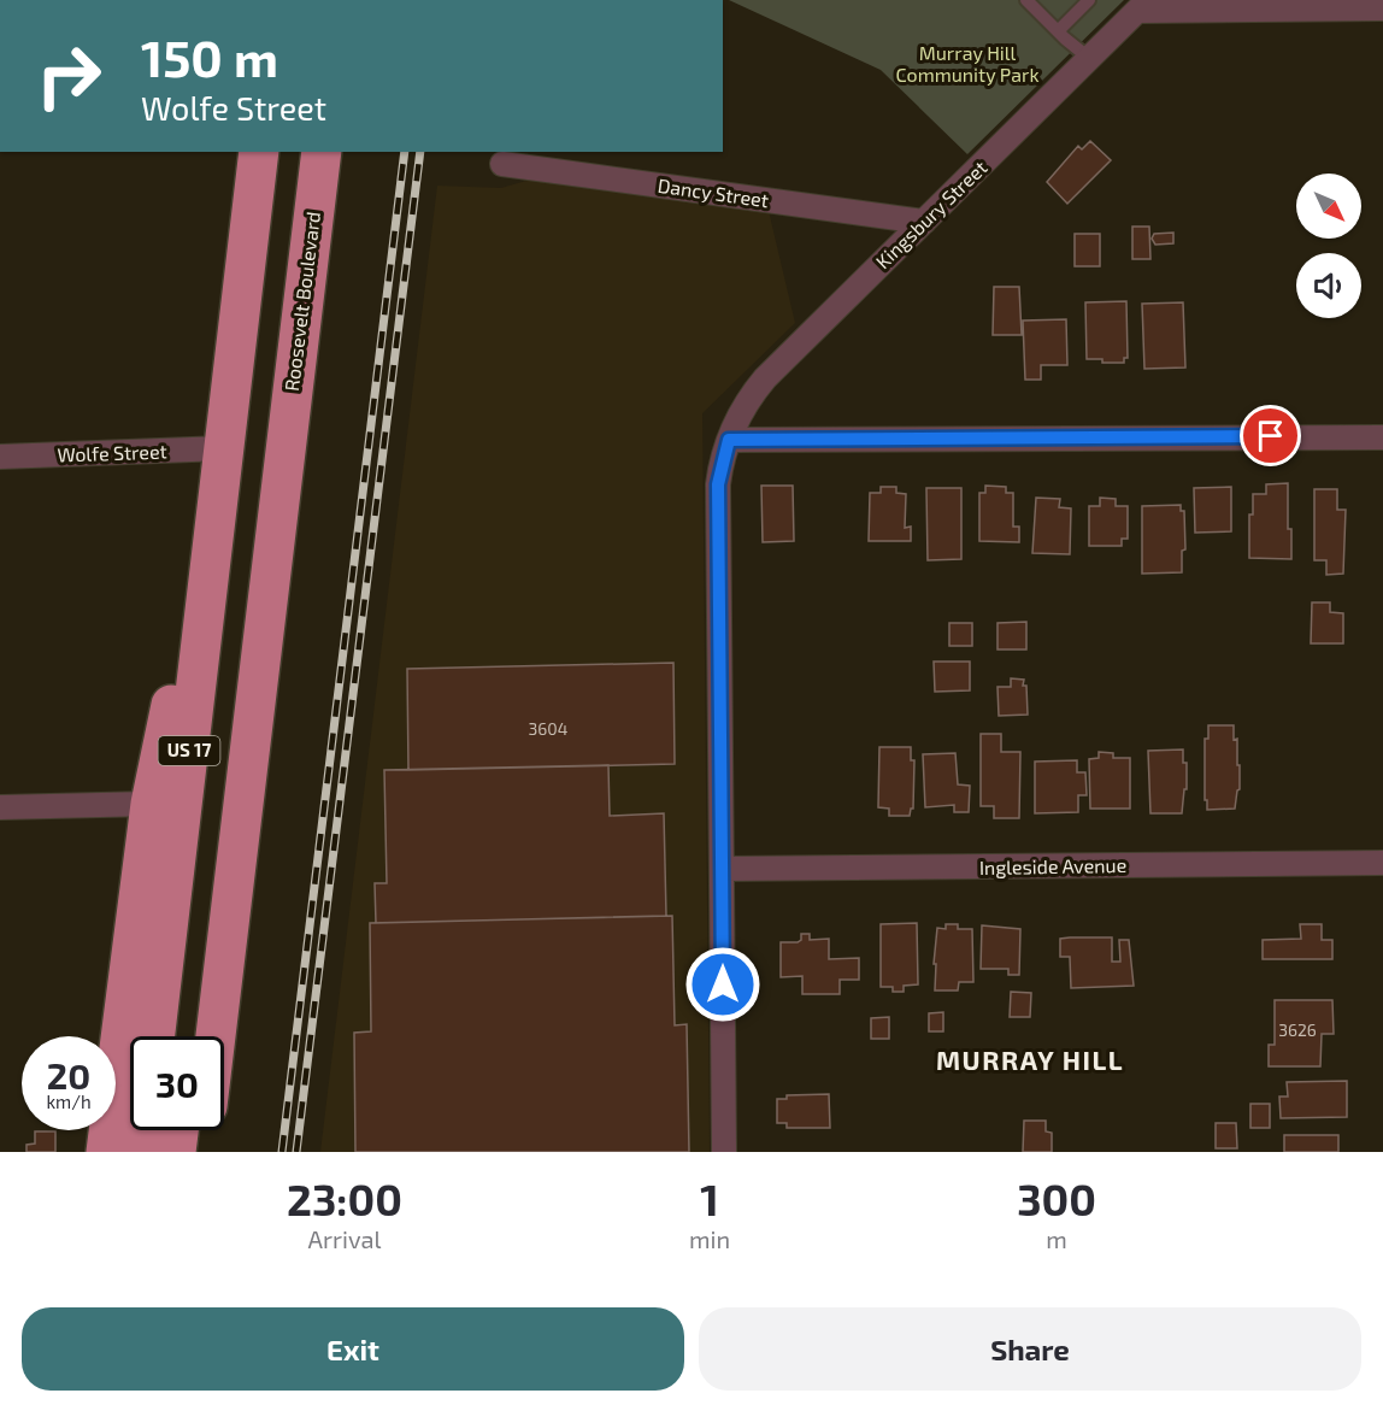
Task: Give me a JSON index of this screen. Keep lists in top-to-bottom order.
{
  "streets": {
    "highway": ["Roosevelt Boulevard", "US 17"],
    "street": [
      "Dancy Street",
      "Kingsbury Street",
      "Wolfe Street",
      "Ingleside Avenue"
    ]
  },
  "crossings": [
    ["Dancy Street", "Kingsbury Street"],
    ["Kingsbury Street", "Ingleside Avenue"],
    ["Roosevelt Boulevard", "US 17"],
    ["Wolfe Street", "US 17"]
  ],
  "districts": ["MURRAY HILL"],
  "parks": ["Murray Hill Community Park"],
  "house_numbers": ["3604", "3626"],
  "north": "bottom right",
  "page": {
    "turn": ["150 m", "Wolfe Street"],
    "speed": "20 km/h",
    "limit": "30",
    "eta": [
      "23:00",
      "Arrival",
      "1",
      "min",
      "300",
      "m"
    ],
    "buttons": ["Exit", "Share"]
  }
}
